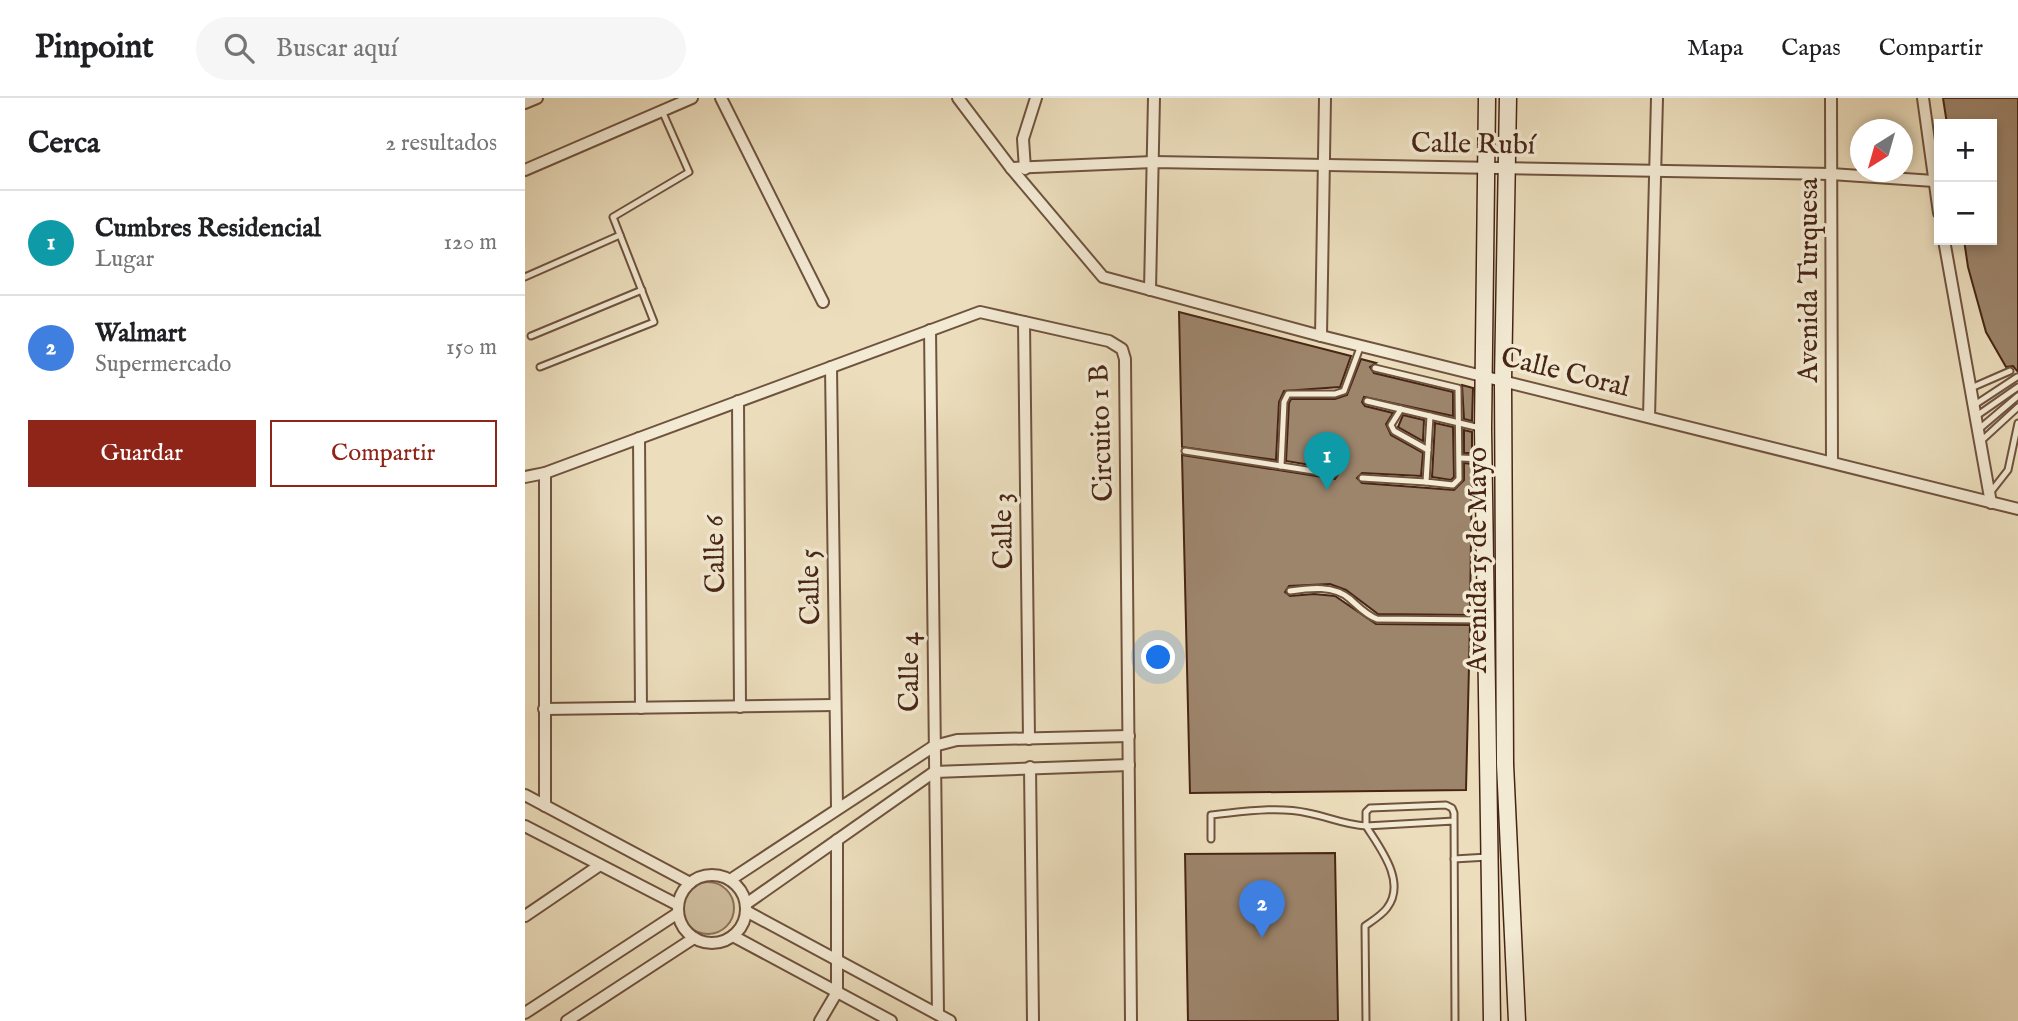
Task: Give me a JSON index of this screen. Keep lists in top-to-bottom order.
{
  "streets": {
    "main road": ["Avenida 15 de Mayo"],
    "street": [
      "Calle Rubí",
      "Avenida Turquesa",
      "Calle Coral",
      "Circuito 1 B",
      "Calle 3",
      "Calle 6",
      "Calle 5",
      "Calle 4"
    ]
  },
  "crossings": [
    ["Calle Rubí", "Avenida Turquesa"],
    ["Calle Rubí", "Calle Coral"],
    ["Calle Rubí", "Avenida 15 de Mayo"],
    ["Avenida Turquesa", "Calle Coral"],
    ["Calle Coral", "Avenida 15 de Mayo"],
    ["Circuito 1 B", "Calle 3"],
    ["Circuito 1 B", "Calle 6"],
    ["Circuito 1 B", "Calle 5"],
    ["Circuito 1 B", "Calle 4"]
  ],
  "north": "bottom left",
  "page": {
    "header": "Pinpoint",
    "search": "Buscar aquí",
    "nav": ["Mapa", "Capas", "Compartir"],
    "heading": ["Cerca", "2 resultados"],
    "map_buttons": ["+", "−"],
    "list": [
      {
        "mark": "1",
        "name": "Cumbres Residencial",
        "note": "Lugar",
        "value": "120 m"
      },
      {
        "mark": "2",
        "name": "Walmart",
        "note": "Supermercado",
        "value": "150 m"
      }
    ],
    "buttons": ["Guardar", "Compartir"],
    "pins": ["1", "2"]
  }
}
